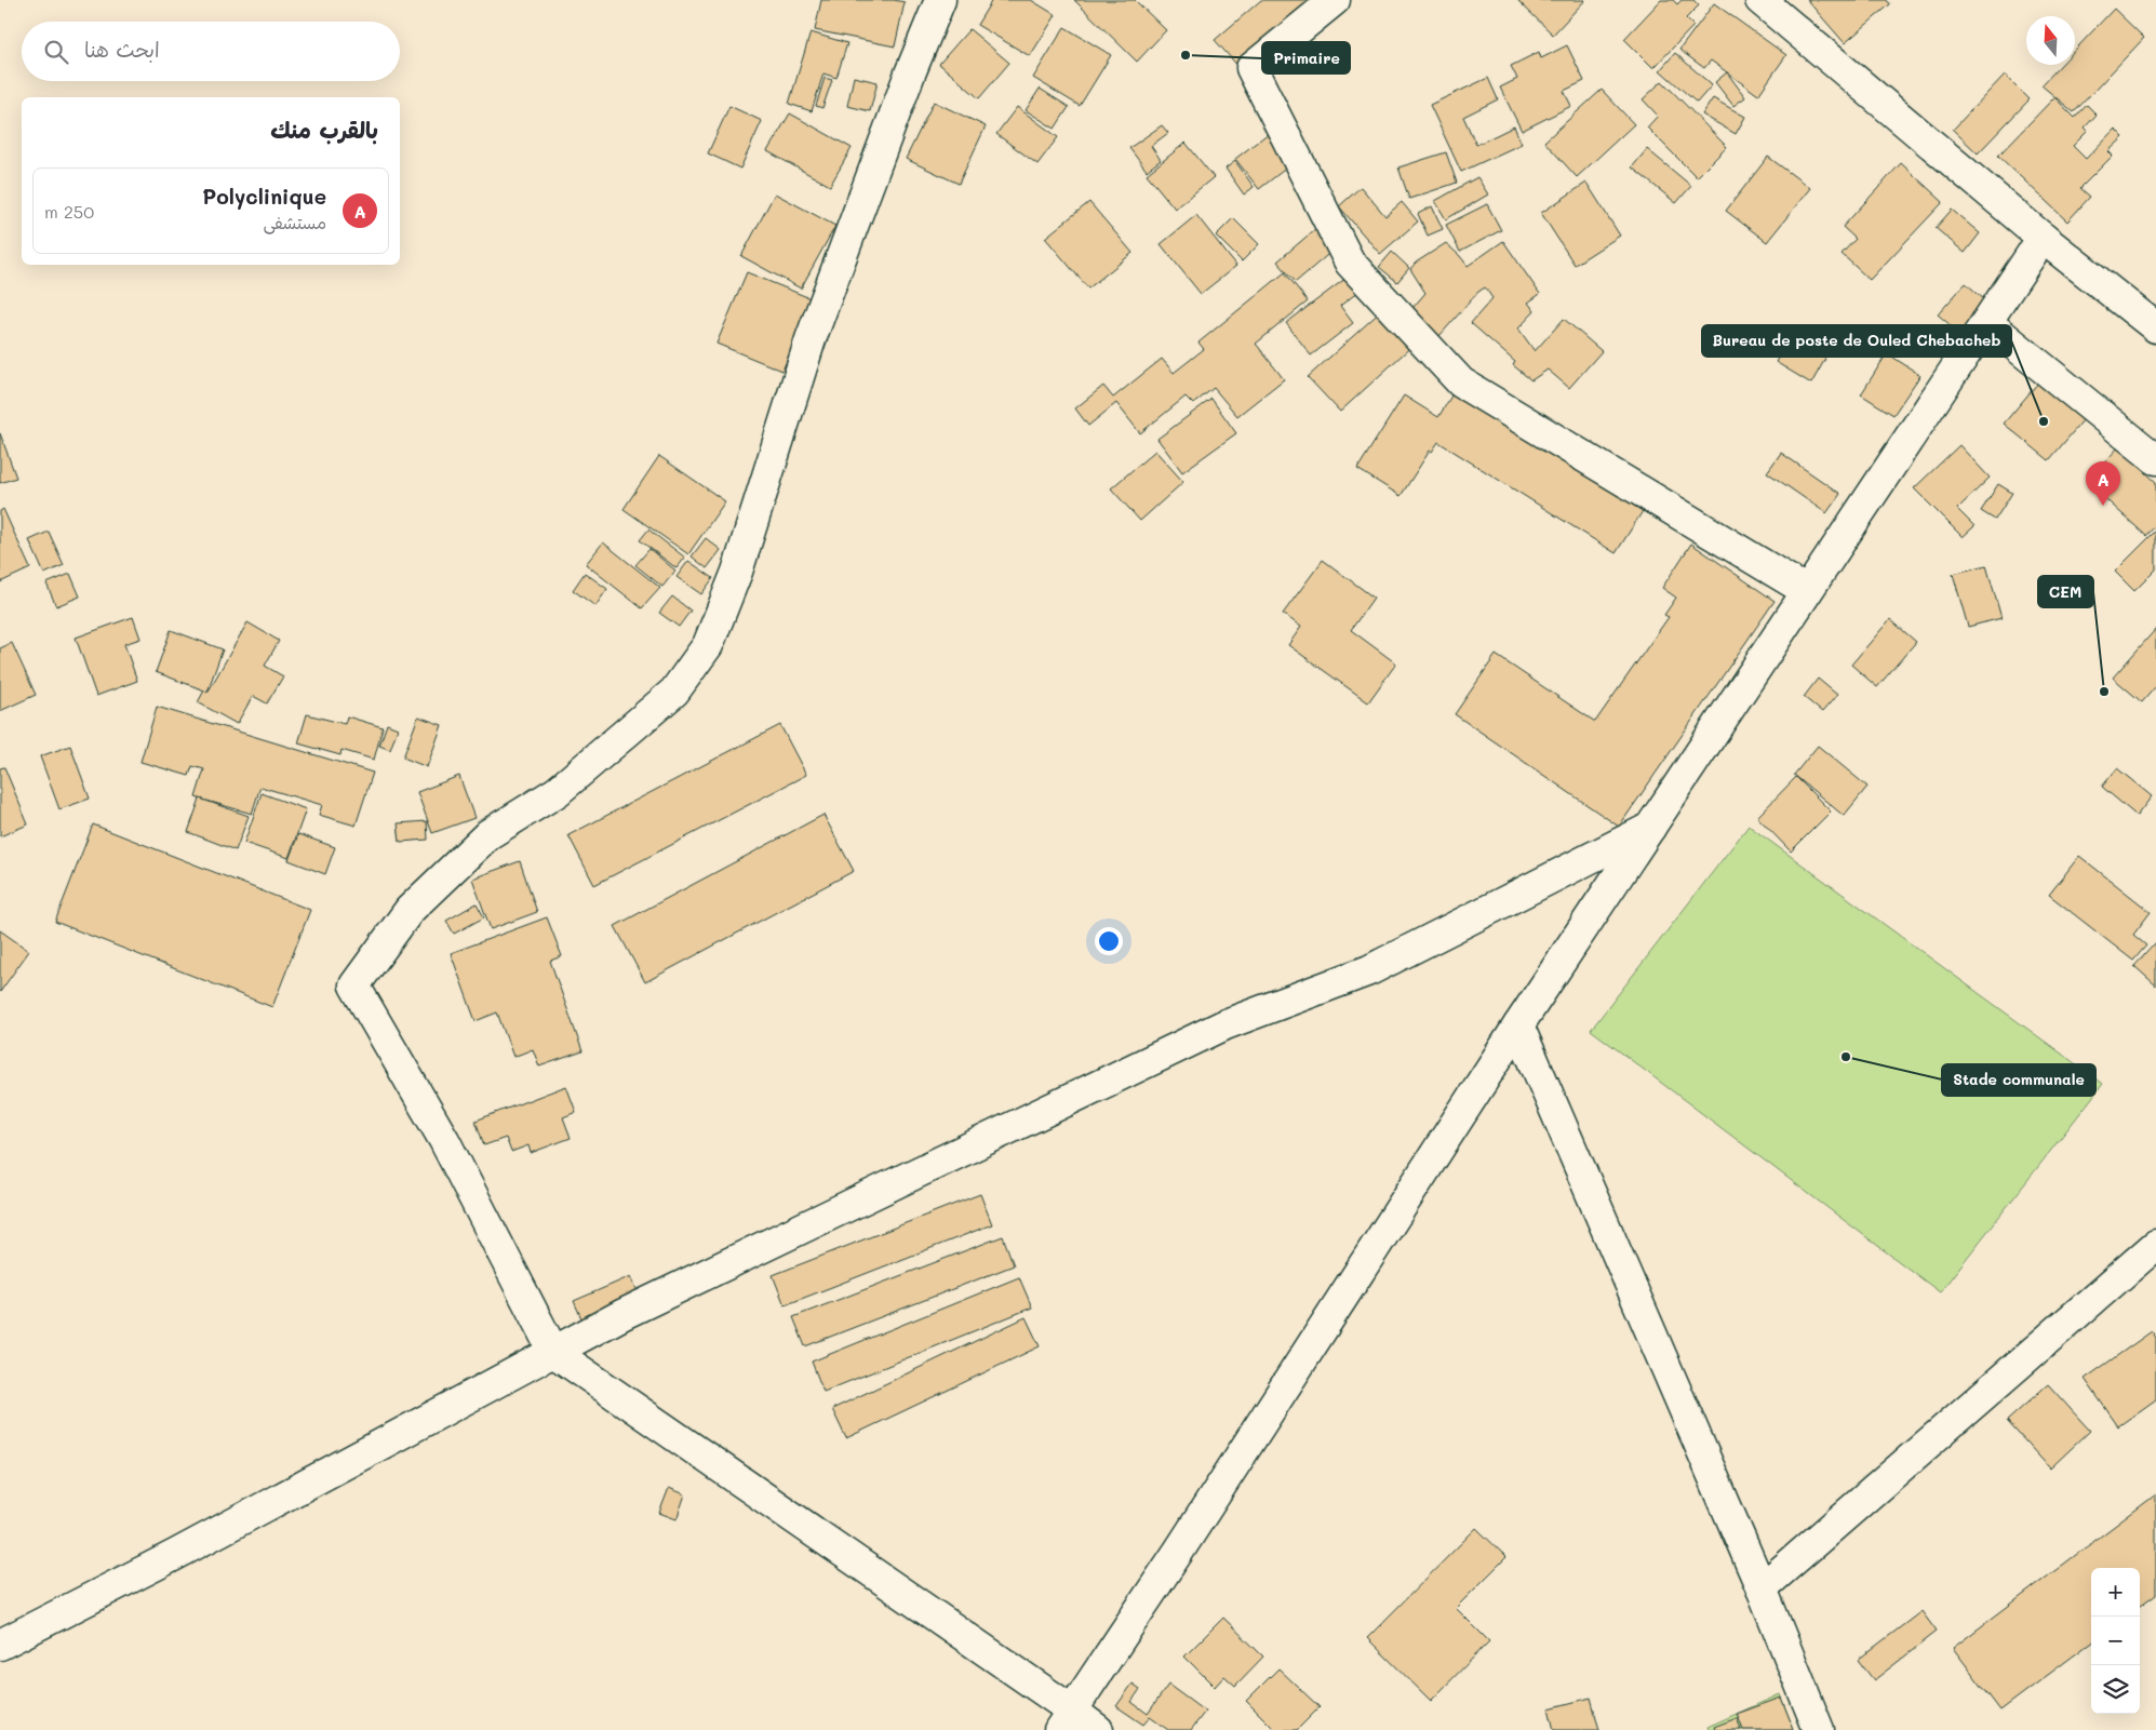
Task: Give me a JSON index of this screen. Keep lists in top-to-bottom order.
{
  "places": [
    "Primaire",
    "Bureau de poste de Ouled Chebacheb",
    "CEM",
    "Stade communale"
  ],
  "north": "top",
  "page": {
    "search": "ابحث هنا",
    "heading": "بالقرب منك",
    "list": [
      {
        "mark": "A",
        "name": "Polyclinique",
        "note": "مستشفى",
        "value": "250 m"
      }
    ],
    "pins": "A",
    "map_buttons": ["+", "−"]
  }
}
